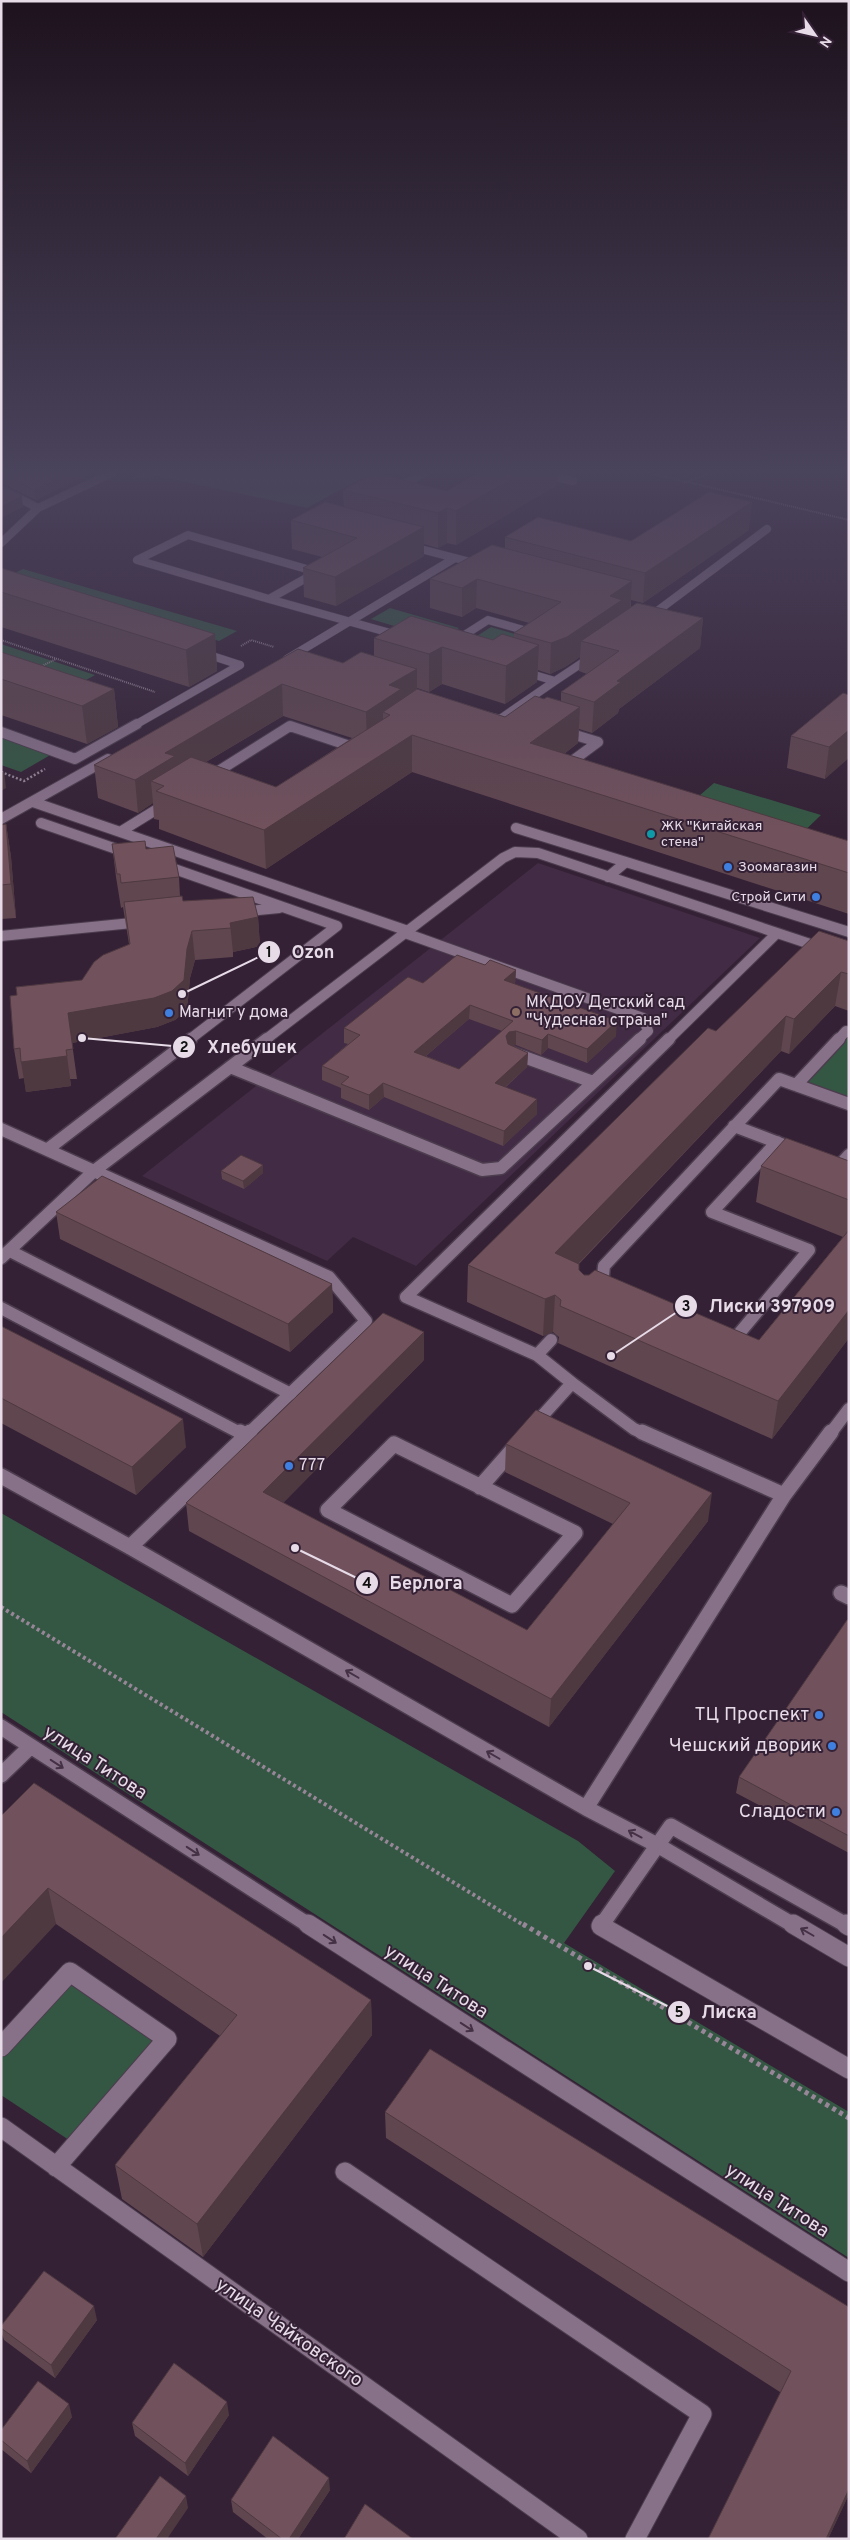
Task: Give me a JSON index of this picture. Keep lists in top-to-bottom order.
{
  "streets": {
    "street": ["улица Титова", "улица Чайковского"]
  },
  "one_way": ["улица Титова"],
  "places": [
    "ЖК \"Китайская стена\"",
    "Зоомагазин",
    "Строй Сити",
    "Ozon",
    "МКДОУ Детский сад \"Чудесная страна\"",
    "Магнит у дома",
    "Хлебушек",
    "Лиски 397909",
    "777",
    "Берлога",
    "ТЦ Проспект",
    "Чешский дворик",
    "Сладости",
    "Лиска"
  ],
  "north": "bottom right"
}
